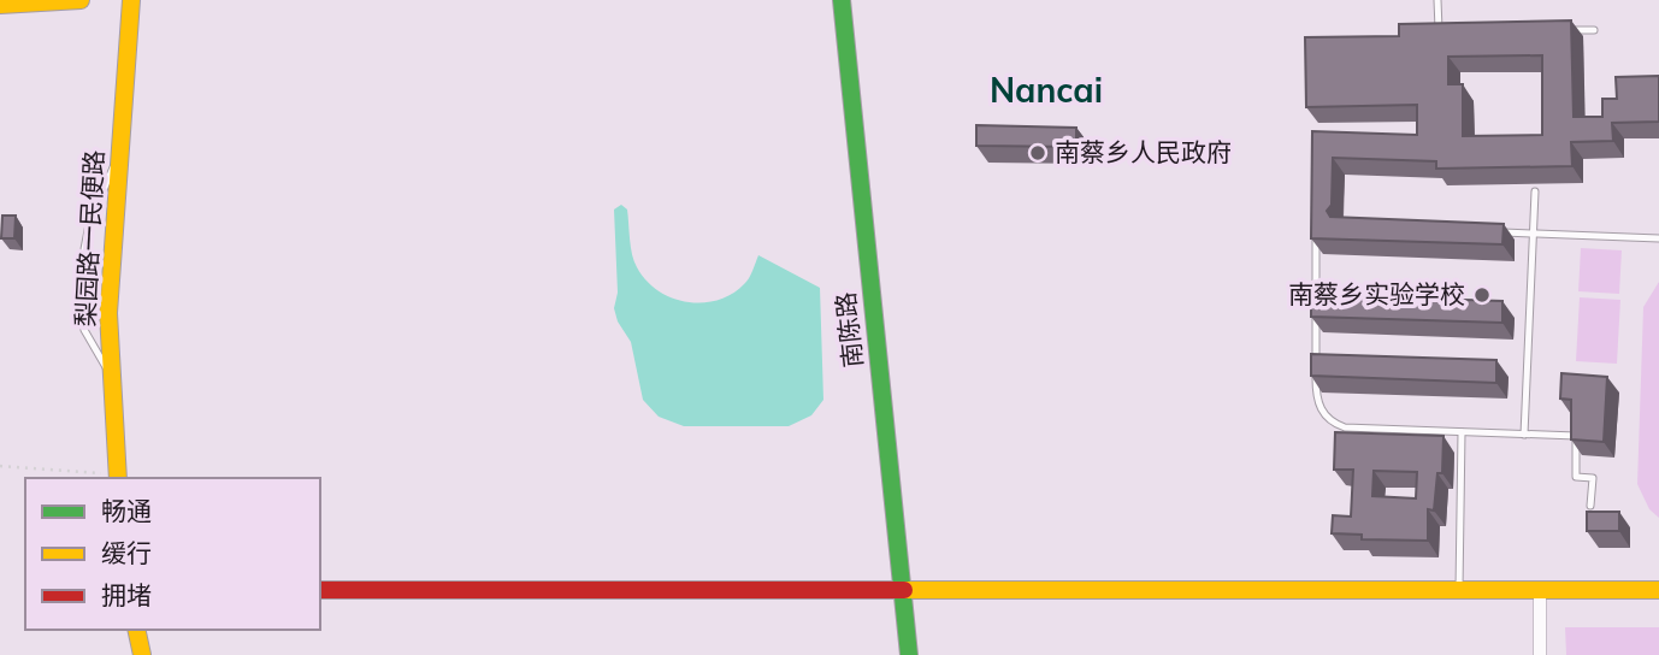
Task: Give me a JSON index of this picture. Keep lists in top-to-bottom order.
{
  "streets": {
    "street": ["梨园路一民便路", "南陈路"]
  },
  "districts": ["Nancai"],
  "places": ["南蔡乡人民政府", "南蔡乡实验学校"],
  "legend": ["畅通", "缓行", "拥堵"]
}
